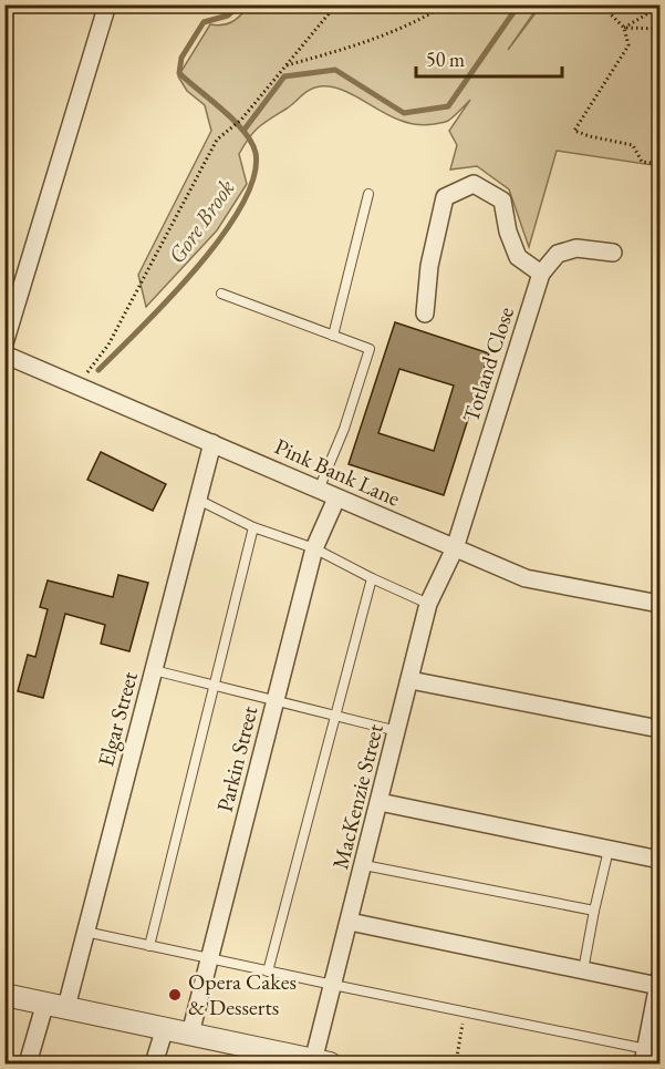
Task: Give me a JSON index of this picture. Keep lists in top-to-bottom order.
{
  "streets": {
    "street": [
      "Totland Close",
      "Pink Bank Lane",
      "Elgar Street",
      "Parkin Street",
      "MacKenzie Street"
    ]
  },
  "crossings": [
    ["Totland Close", "Pink Bank Lane"],
    ["Totland Close", "MacKenzie Street"],
    ["Pink Bank Lane", "Elgar Street"],
    ["Pink Bank Lane", "Parkin Street"],
    ["Pink Bank Lane", "MacKenzie Street"]
  ],
  "water": ["Gore Brook"],
  "places": ["Opera Cakes & Desserts"],
  "scale_bar": "50 m"
}
